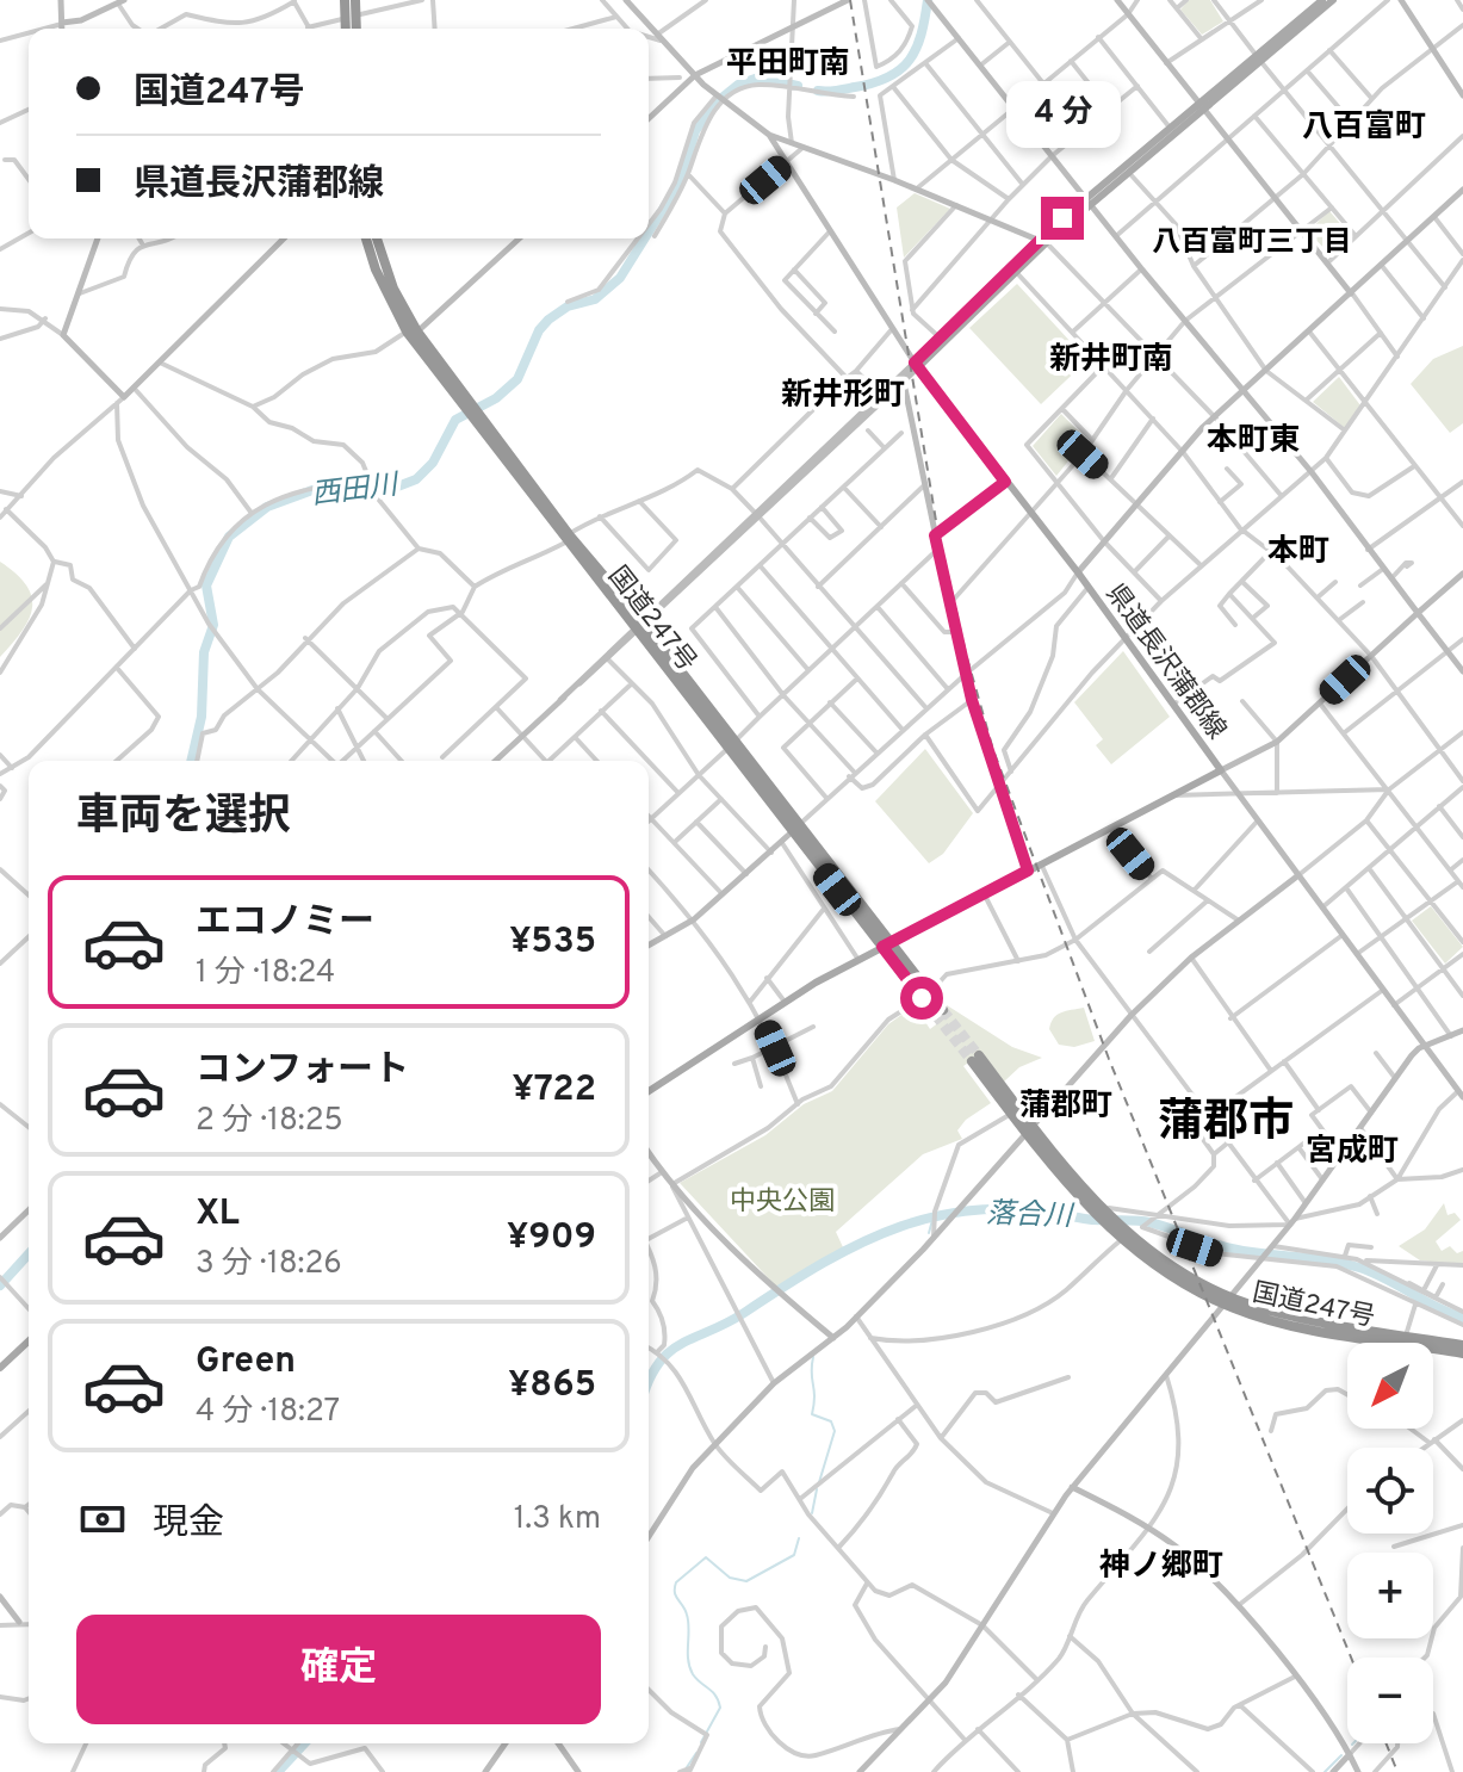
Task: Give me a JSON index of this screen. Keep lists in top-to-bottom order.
{
  "streets": {
    "highway": ["国道247号"],
    "main road": ["県道長沢蒲郡線"]
  },
  "crossings": [
    ["国道247号", "県道長沢蒲郡線"]
  ],
  "districts": [
    "平田町南",
    "八百富町",
    "八百富町三丁目",
    "新井町南",
    "新井形町",
    "本町東",
    "本町",
    "蒲郡町",
    "蒲郡市",
    "宮成町",
    "神ノ郷町"
  ],
  "water": ["西田川", "落合川"],
  "parks": ["中央公園"],
  "north": "bottom left",
  "page": {
    "banner": ["国道247号", "県道長沢蒲郡線"],
    "bubble": "4 分",
    "heading": "車両を選択",
    "list": [
      {
        "name": "エコノミー",
        "note": "1 分 · 18:24",
        "value": "¥535"
      },
      {
        "name": "コンフォート",
        "note": "2 分 · 18:25",
        "value": "¥722"
      },
      {
        "name": "XL",
        "note": "3 分 · 18:26",
        "value": "¥909"
      },
      {
        "name": "Green",
        "note": "4 分 · 18:27",
        "value": "¥865"
      }
    ],
    "map_buttons": ["+", "−"],
    "pay": ["現金", "1.3 km"],
    "buttons": "確定"
  }
}
